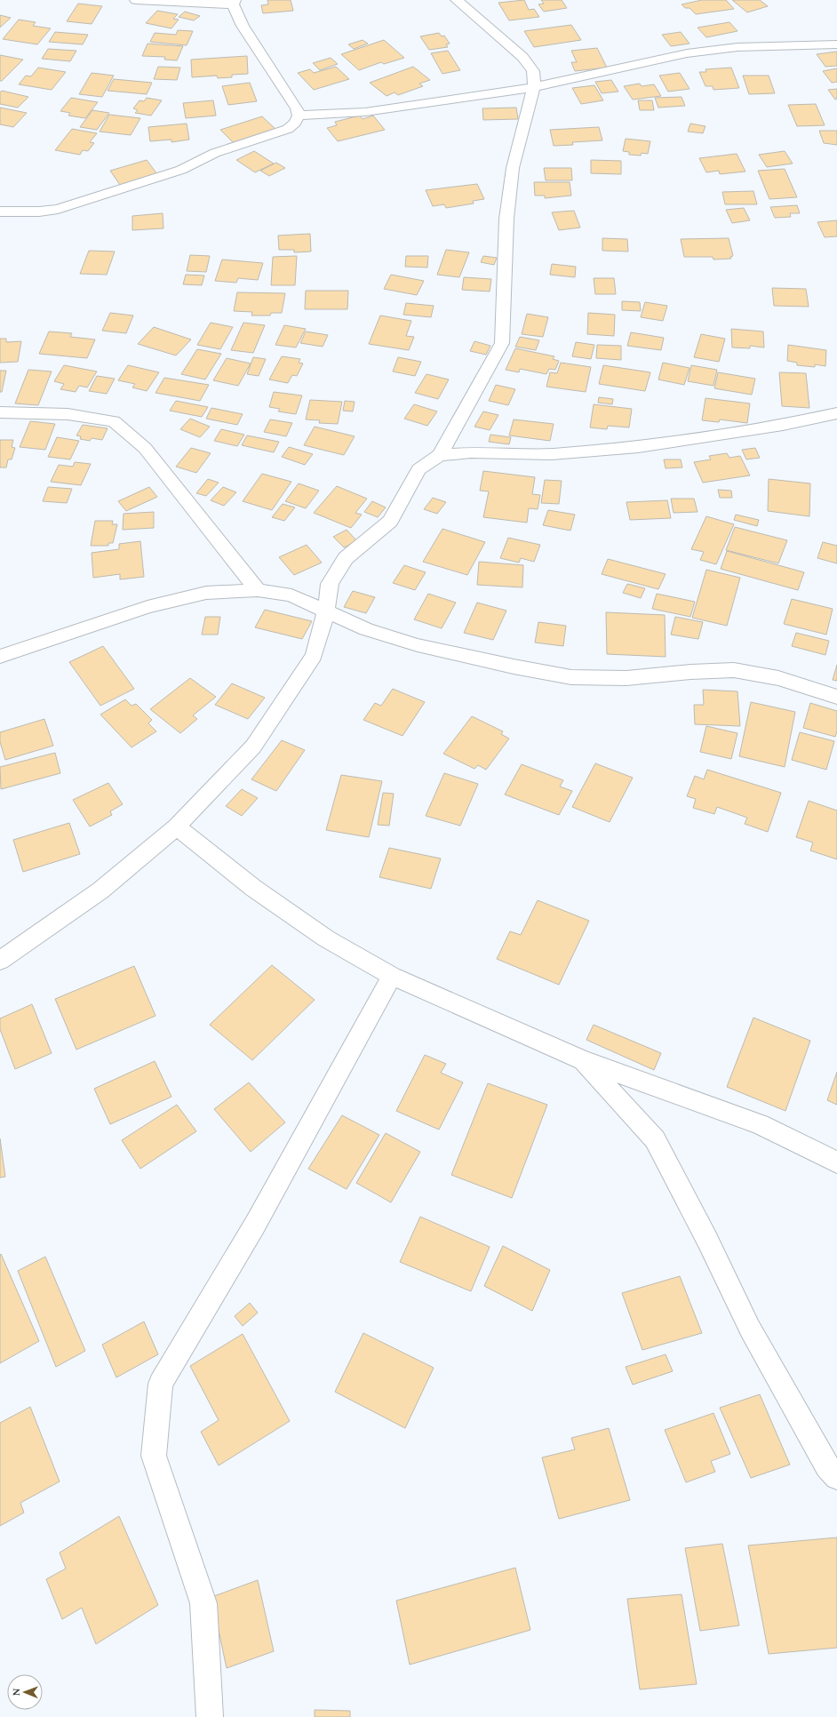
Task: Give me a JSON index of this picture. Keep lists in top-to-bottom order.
{
  "north": "left"
}
